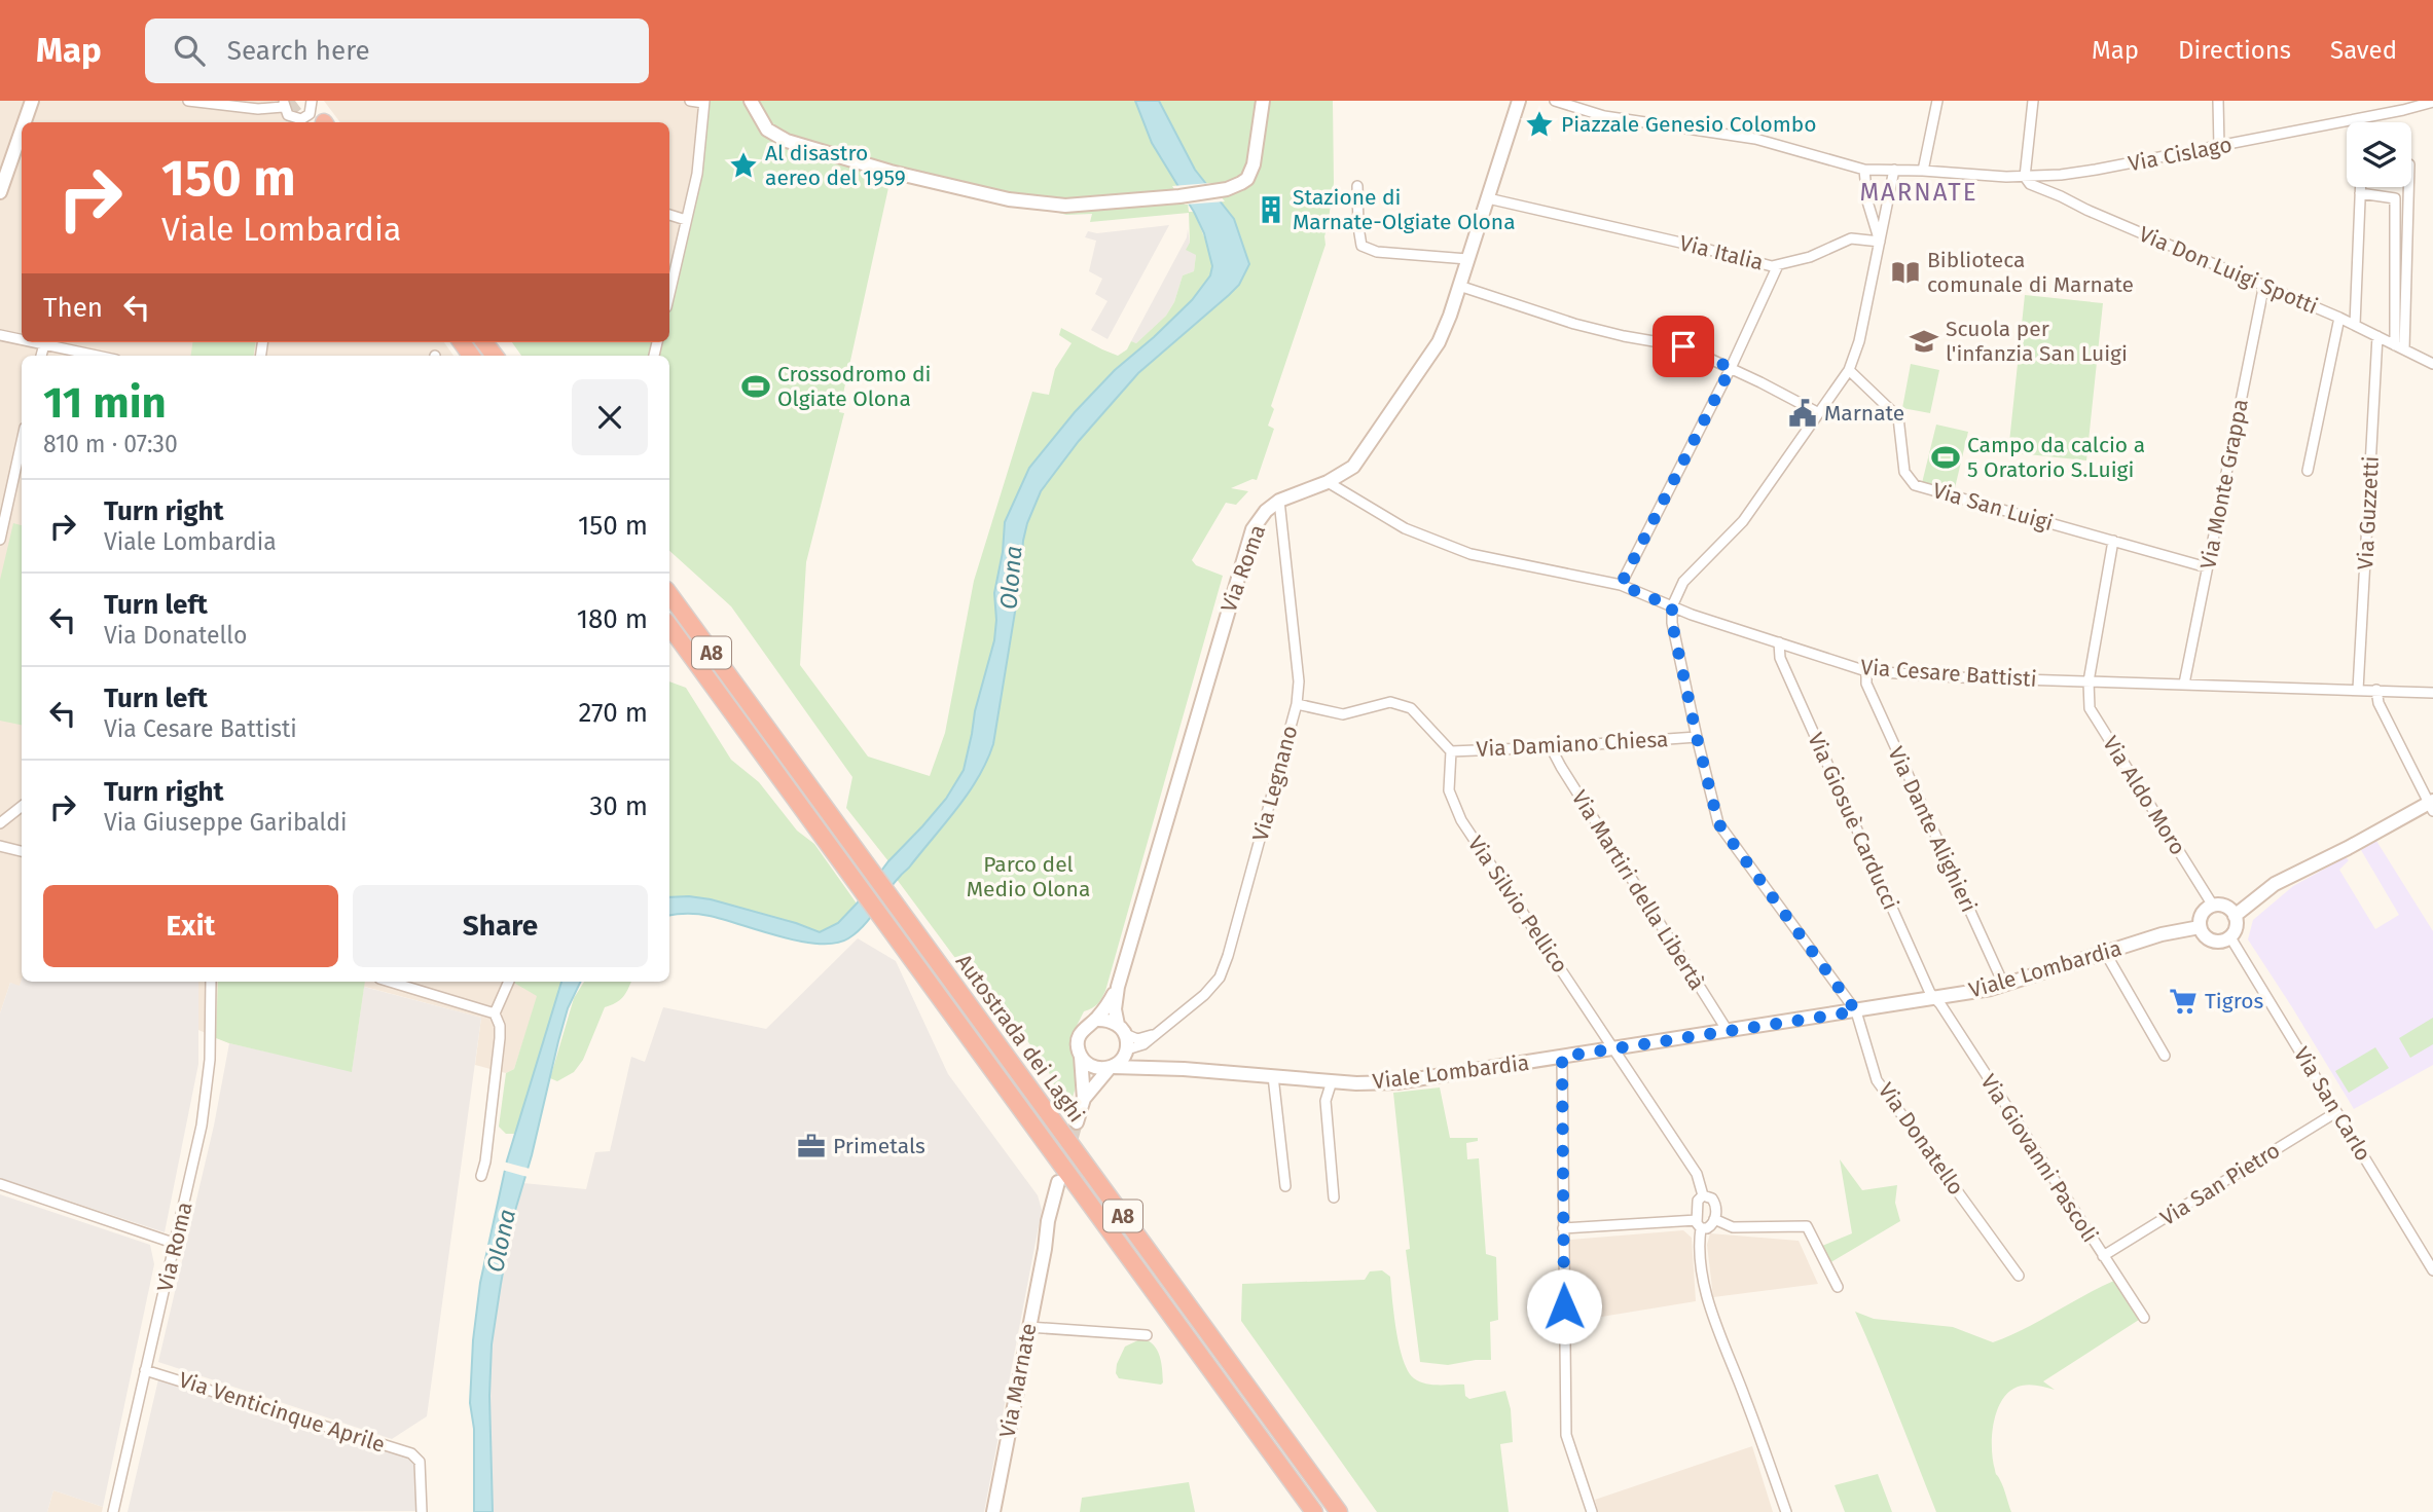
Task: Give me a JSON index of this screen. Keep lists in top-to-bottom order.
{
  "streets": {
    "highway": ["A8", "Autostrada dei Laghi"],
    "street": [
      "Via Cislago",
      "Via Italia",
      "Via Don Luigi Spotti",
      "Via Monte Grappa",
      "Via San Luigi",
      "Via Guzzetti",
      "Via Roma",
      "Via Cesare Battisti",
      "Via Damiano Chiesa",
      "Via Legnano",
      "Via Aldo Moro",
      "Via Giosuè Carducci",
      "Via Dante Alighieri",
      "Via Martiri della Libertà",
      "Via Silvio Pellico",
      "Viale Lombardia",
      "Via San Carlo",
      "Via Donatello",
      "Via Giovanni Pascoli",
      "Via San Pietro",
      "Via Marnate",
      "Via Venticinque Aprile"
    ]
  },
  "crossings": [
    ["Via Cislago", "Via Don Luigi Spotti"],
    ["Via Italia", "Via Roma"],
    ["Via Don Luigi Spotti", "Via Monte Grappa"],
    ["Via Don Luigi Spotti", "Via Guzzetti"],
    ["Via Monte Grappa", "Via San Luigi"],
    ["Via Monte Grappa", "Via Cesare Battisti"],
    ["Via Guzzetti", "Via Cesare Battisti"],
    ["Via Roma", "Via Cesare Battisti"],
    ["Via Roma", "Via Legnano"],
    ["Via Roma", "Viale Lombardia"],
    ["Via Roma", "Via Venticinque Aprile"],
    ["Via Cesare Battisti", "Via Aldo Moro"],
    ["Via Cesare Battisti", "Via Giosuè Carducci"],
    ["Via Cesare Battisti", "Via Dante Alighieri"],
    ["Via Cesare Battisti", "Via Donatello"],
    ["Via Damiano Chiesa", "Via Legnano"],
    ["Via Damiano Chiesa", "Via Martiri della Libertà"],
    ["Via Damiano Chiesa", "Via Silvio Pellico"],
    ["Via Damiano Chiesa", "Via Donatello"],
    ["Via Legnano", "Viale Lombardia"],
    ["Via Aldo Moro", "Viale Lombardia"],
    ["Via Aldo Moro", "Via San Carlo"],
    ["Via Giosuè Carducci", "Viale Lombardia"],
    ["Via Giosuè Carducci", "Via Giovanni Pascoli"],
    ["Via Dante Alighieri", "Viale Lombardia"],
    ["Via Martiri della Libertà", "Viale Lombardia"],
    ["Via Silvio Pellico", "Viale Lombardia"],
    ["Viale Lombardia", "Via San Carlo"],
    ["Viale Lombardia", "Via Donatello"],
    ["Viale Lombardia", "Via Giovanni Pascoli"],
    ["Via San Carlo", "Via San Pietro"],
    ["Via Giovanni Pascoli", "Via San Pietro"]
  ],
  "districts": ["MARNATE"],
  "water": ["Olona"],
  "parks": ["Parco del Medio Olona"],
  "places": {
    "place": ["Piazzale Genesio Colombo", "Al disastro aereo del 1959"],
    "building": ["Stazione di Marnate-Olgiate Olona"],
    "library": ["Biblioteca comunale di Marnate"],
    "school or university": ["Scuola per l'infanzia San Luigi"],
    "sports": ["Crossodromo di Olgiate Olona", "Campo da calcio a 5 Oratorio S.Luigi"],
    "public building": ["Marnate"],
    "supermarket": ["Tigros"],
    "office": ["Primetals"]
  },
  "page": {
    "header": "Map",
    "search": "Search here",
    "nav": ["Map", "Directions", "Saved"],
    "turn": ["150 m", "Viale Lombardia"],
    "then": "Then",
    "heading": ["11 min", "810 m · 07:30"],
    "list": [
      {
        "name": "Turn right",
        "note": "Viale Lombardia",
        "value": "150 m"
      },
      {
        "name": "Turn left",
        "note": "Via Donatello",
        "value": "180 m"
      },
      {
        "name": "Turn left",
        "note": "Via Cesare Battisti",
        "value": "270 m"
      },
      {
        "name": "Turn right",
        "note": "Via Giuseppe Garibaldi",
        "value": "30 m"
      }
    ],
    "buttons": ["Exit", "Share"]
  }
}
